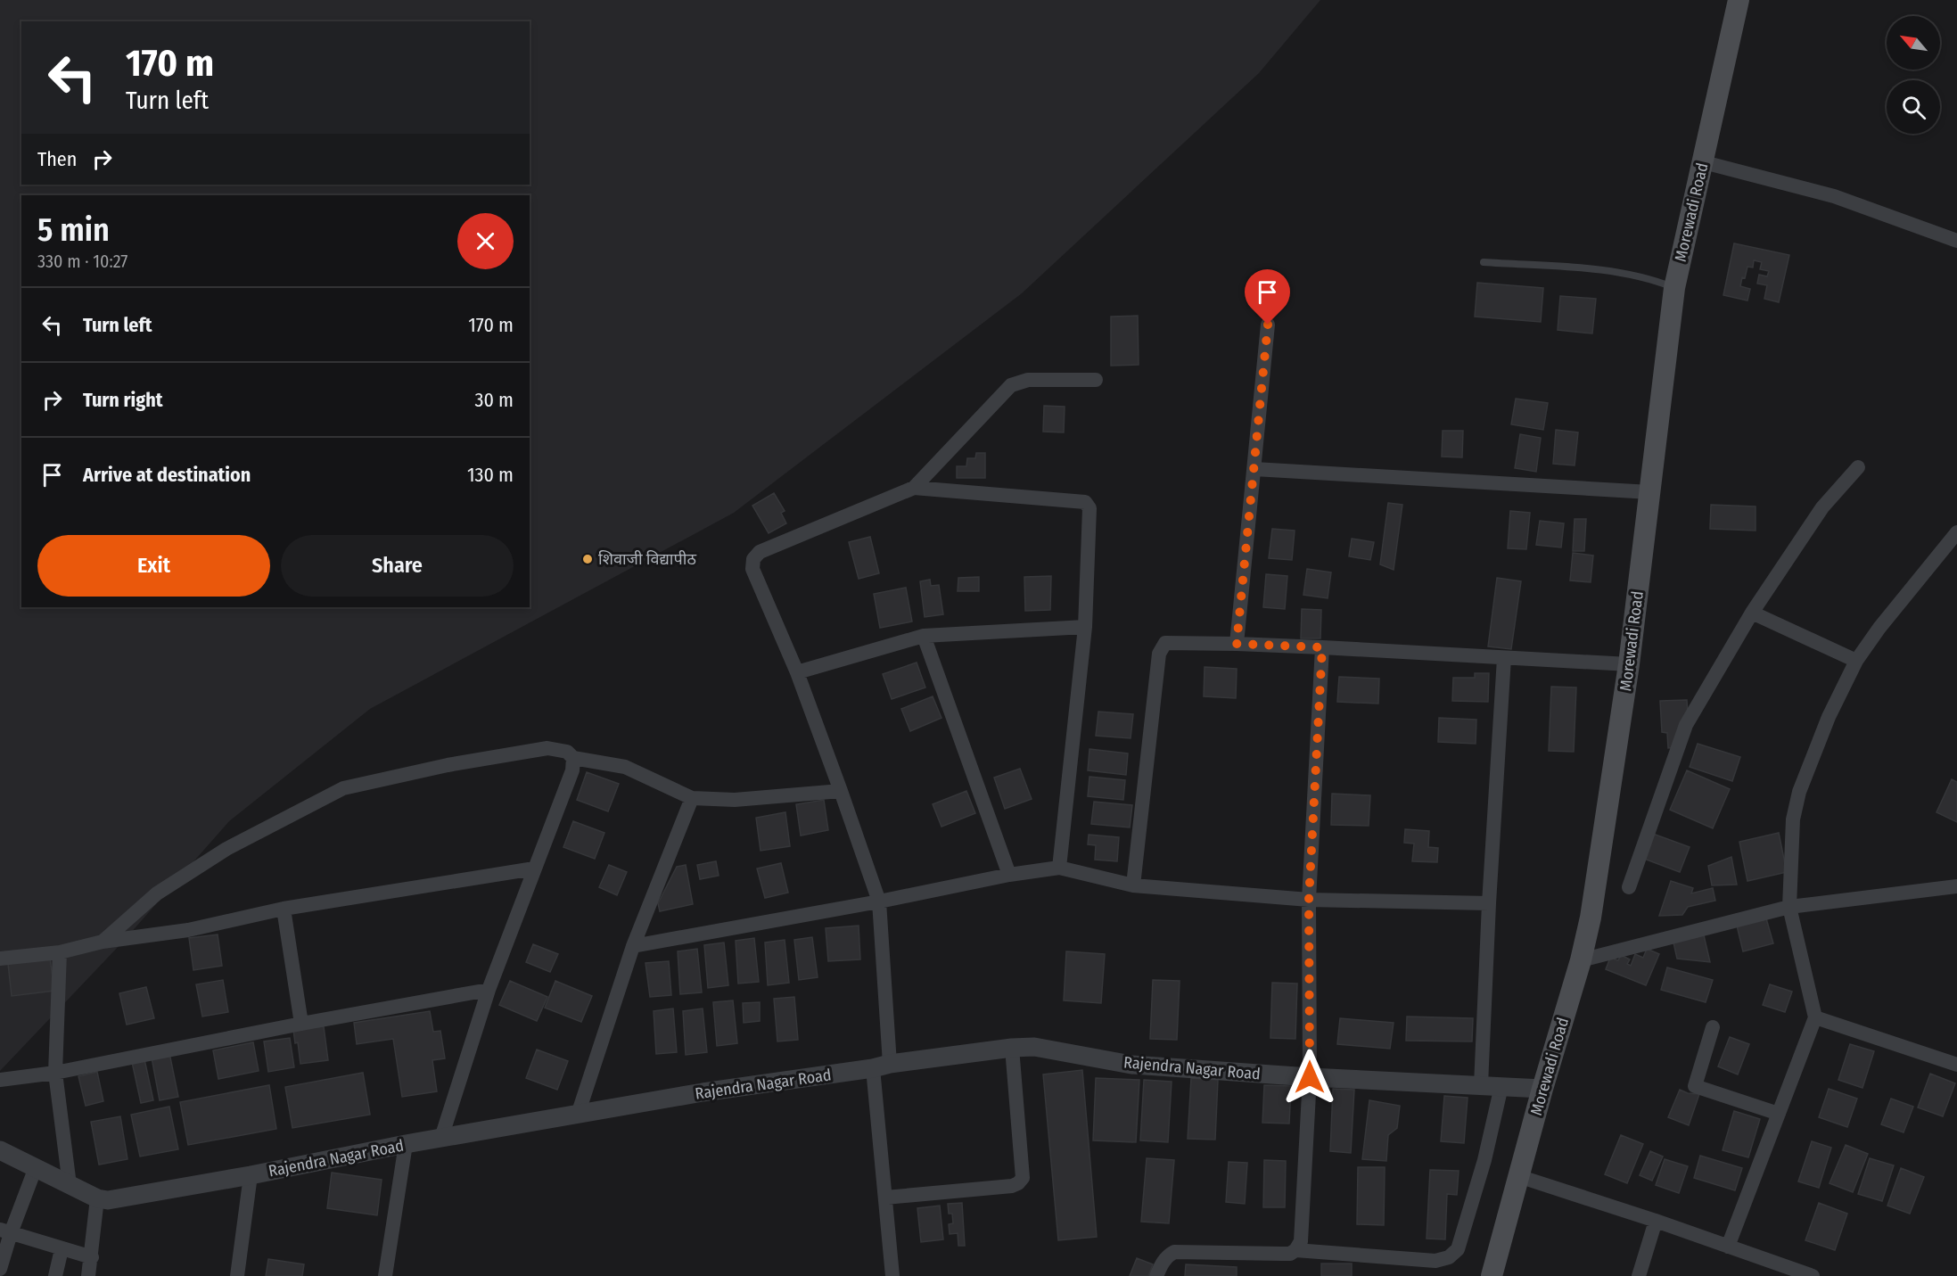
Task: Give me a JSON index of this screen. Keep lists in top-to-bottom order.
{
  "streets": {
    "main road": ["Morewadi Road"],
    "street": ["Rajendra Nagar Road"]
  },
  "crossings": [
    ["Morewadi Road", "Rajendra Nagar Road"]
  ],
  "places": ["शिवाजी विद्यापीठ"],
  "north": "top left",
  "page": {
    "turn": ["170 m", "Turn left"],
    "then": "Then",
    "heading": ["5 min", "330 m · 10:27"],
    "list": [
      {
        "name": "Turn left",
        "value": "170 m"
      },
      {
        "name": "Turn right",
        "value": "30 m"
      },
      {
        "name": "Arrive at destination",
        "value": "130 m"
      }
    ],
    "buttons": ["Exit", "Share"]
  }
}
